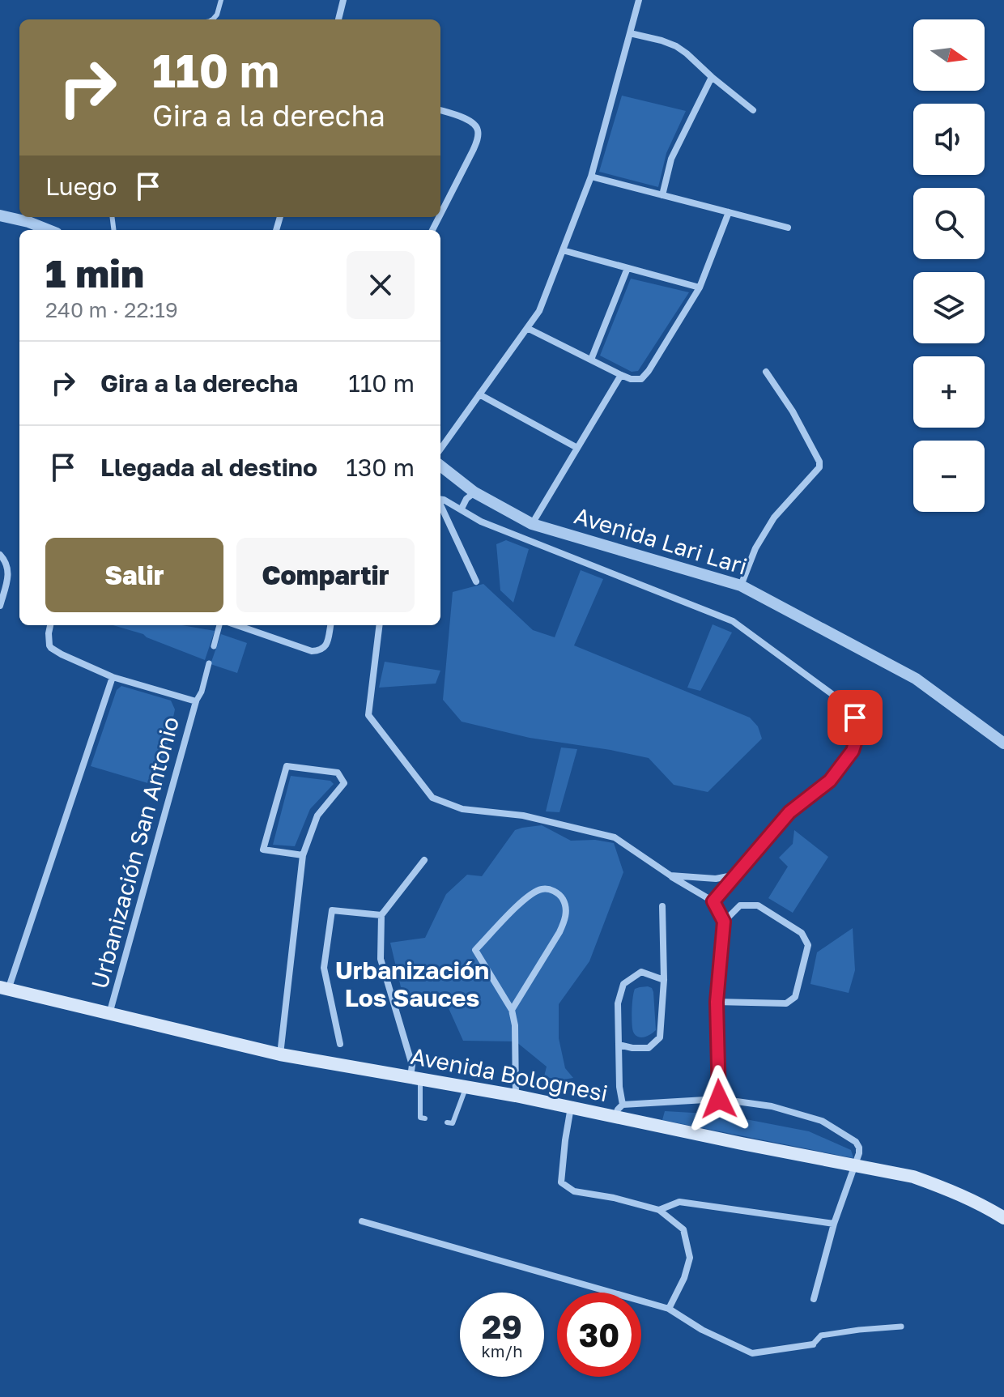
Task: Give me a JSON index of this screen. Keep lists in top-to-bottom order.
{
  "streets": {
    "main road": ["Avenida Bolognesi"],
    "street": ["Avenida Lari Lari", "Urbanización San Antonio"]
  },
  "crossings": [
    ["Urbanización San Antonio", "Avenida Bolognesi"]
  ],
  "districts": ["Urbanización Los Sauces"],
  "north": "right",
  "page": {
    "map_buttons": ["+", "−"],
    "turn": ["110 m", "Gira a la derecha"],
    "then": "Luego",
    "heading": ["1 min", "240 m · 22:19"],
    "list": [
      {
        "name": "Gira a la derecha",
        "value": "110 m"
      },
      {
        "name": "Llegada al destino",
        "value": "130 m"
      }
    ],
    "buttons": ["Salir", "Compartir"],
    "speed": "29 km/h",
    "limit": "30"
  }
}
